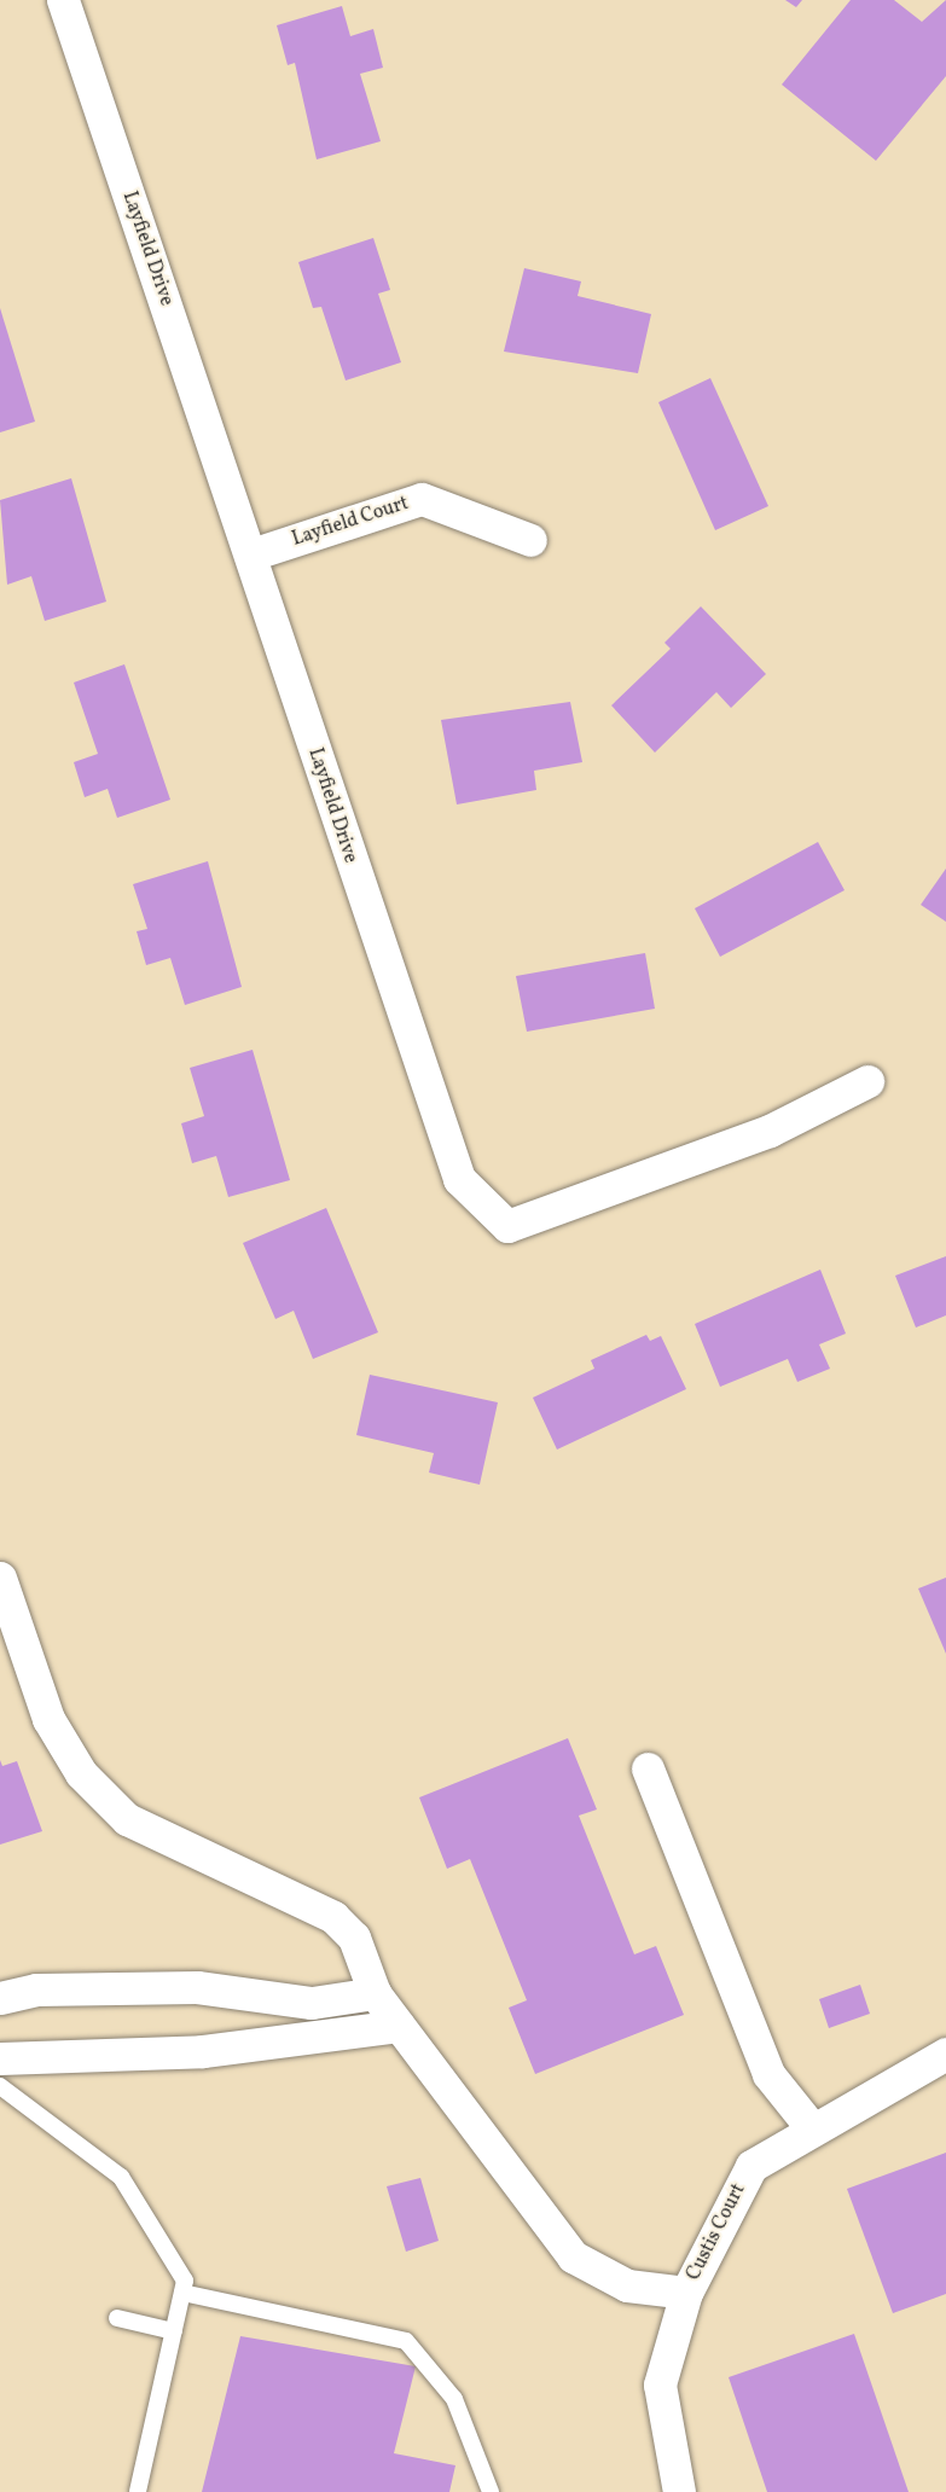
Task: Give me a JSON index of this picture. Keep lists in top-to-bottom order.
{
  "streets": {
    "street": ["Layfield Drive", "Layfield Court", "Custis Court"]
  },
  "crossings": [
    ["Layfield Drive", "Layfield Court"]
  ]
}
